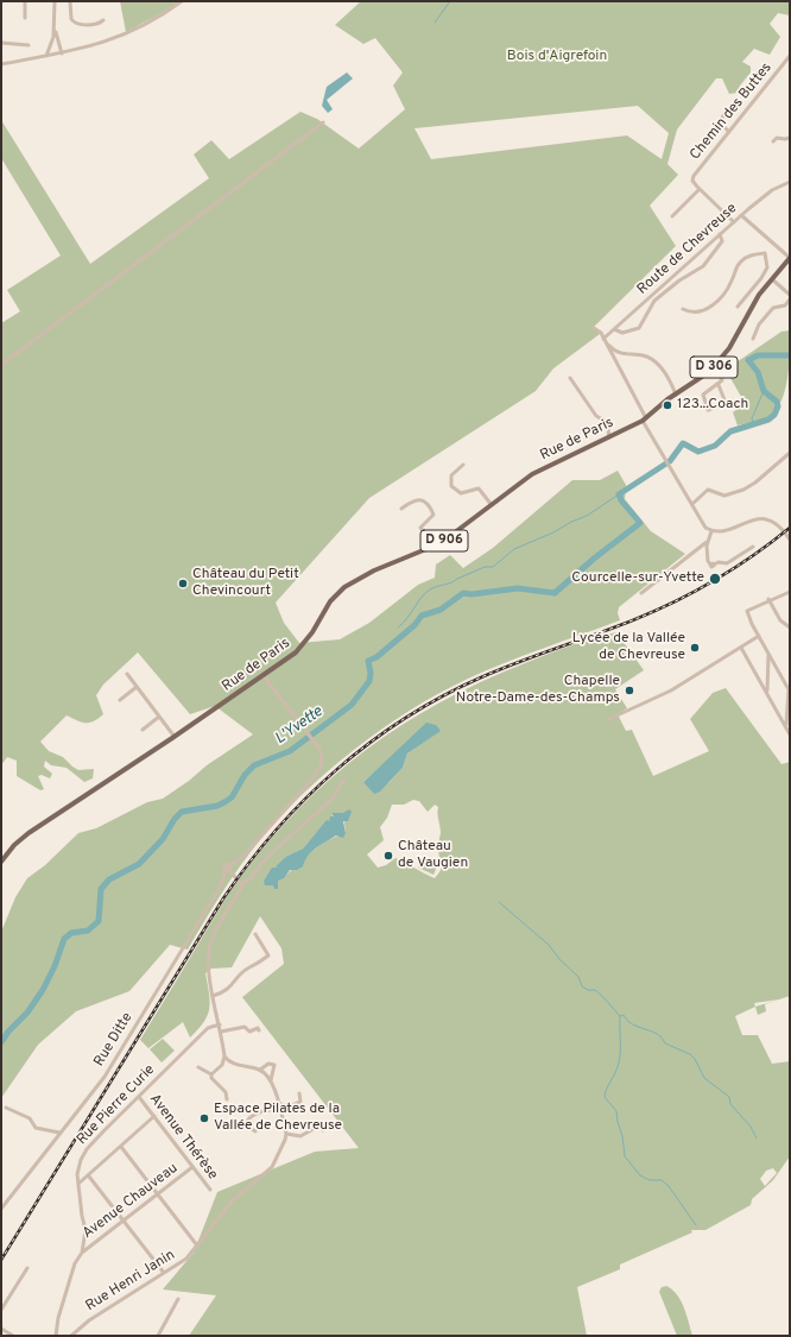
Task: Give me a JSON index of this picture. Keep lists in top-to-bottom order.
{
  "streets": {
    "main road": ["D 306", "Rue de Paris", "D 906"],
    "street": [
      "Chemin des Buttes",
      "Route de Chevreuse",
      "Rue Ditte",
      "Rue Pierre Curie",
      "Avenue Thérèse",
      "Avenue Chauveau",
      "Rue Henri Janin"
    ]
  },
  "crossings": [
    ["D 306", "Rue de Paris"],
    ["Rue de Paris", "Rue Ditte"],
    ["Rue Pierre Curie", "Avenue Thérèse"],
    ["Rue Pierre Curie", "Avenue Chauveau"],
    ["Avenue Thérèse", "Avenue Chauveau"]
  ],
  "water": ["L'Yvette"],
  "parks": ["Bois d'Aigrefoin"],
  "places": [
    "123...Coach",
    "Courcelle-sur-Yvette",
    "Château du Petit Chevincourt",
    "Lycée de la Vallée de Chevreuse",
    "Chapelle Notre-Dame-des-Champs",
    "Château de Vaugien",
    "Espace Pilates de la Vallée de Chevreuse"
  ]
}
